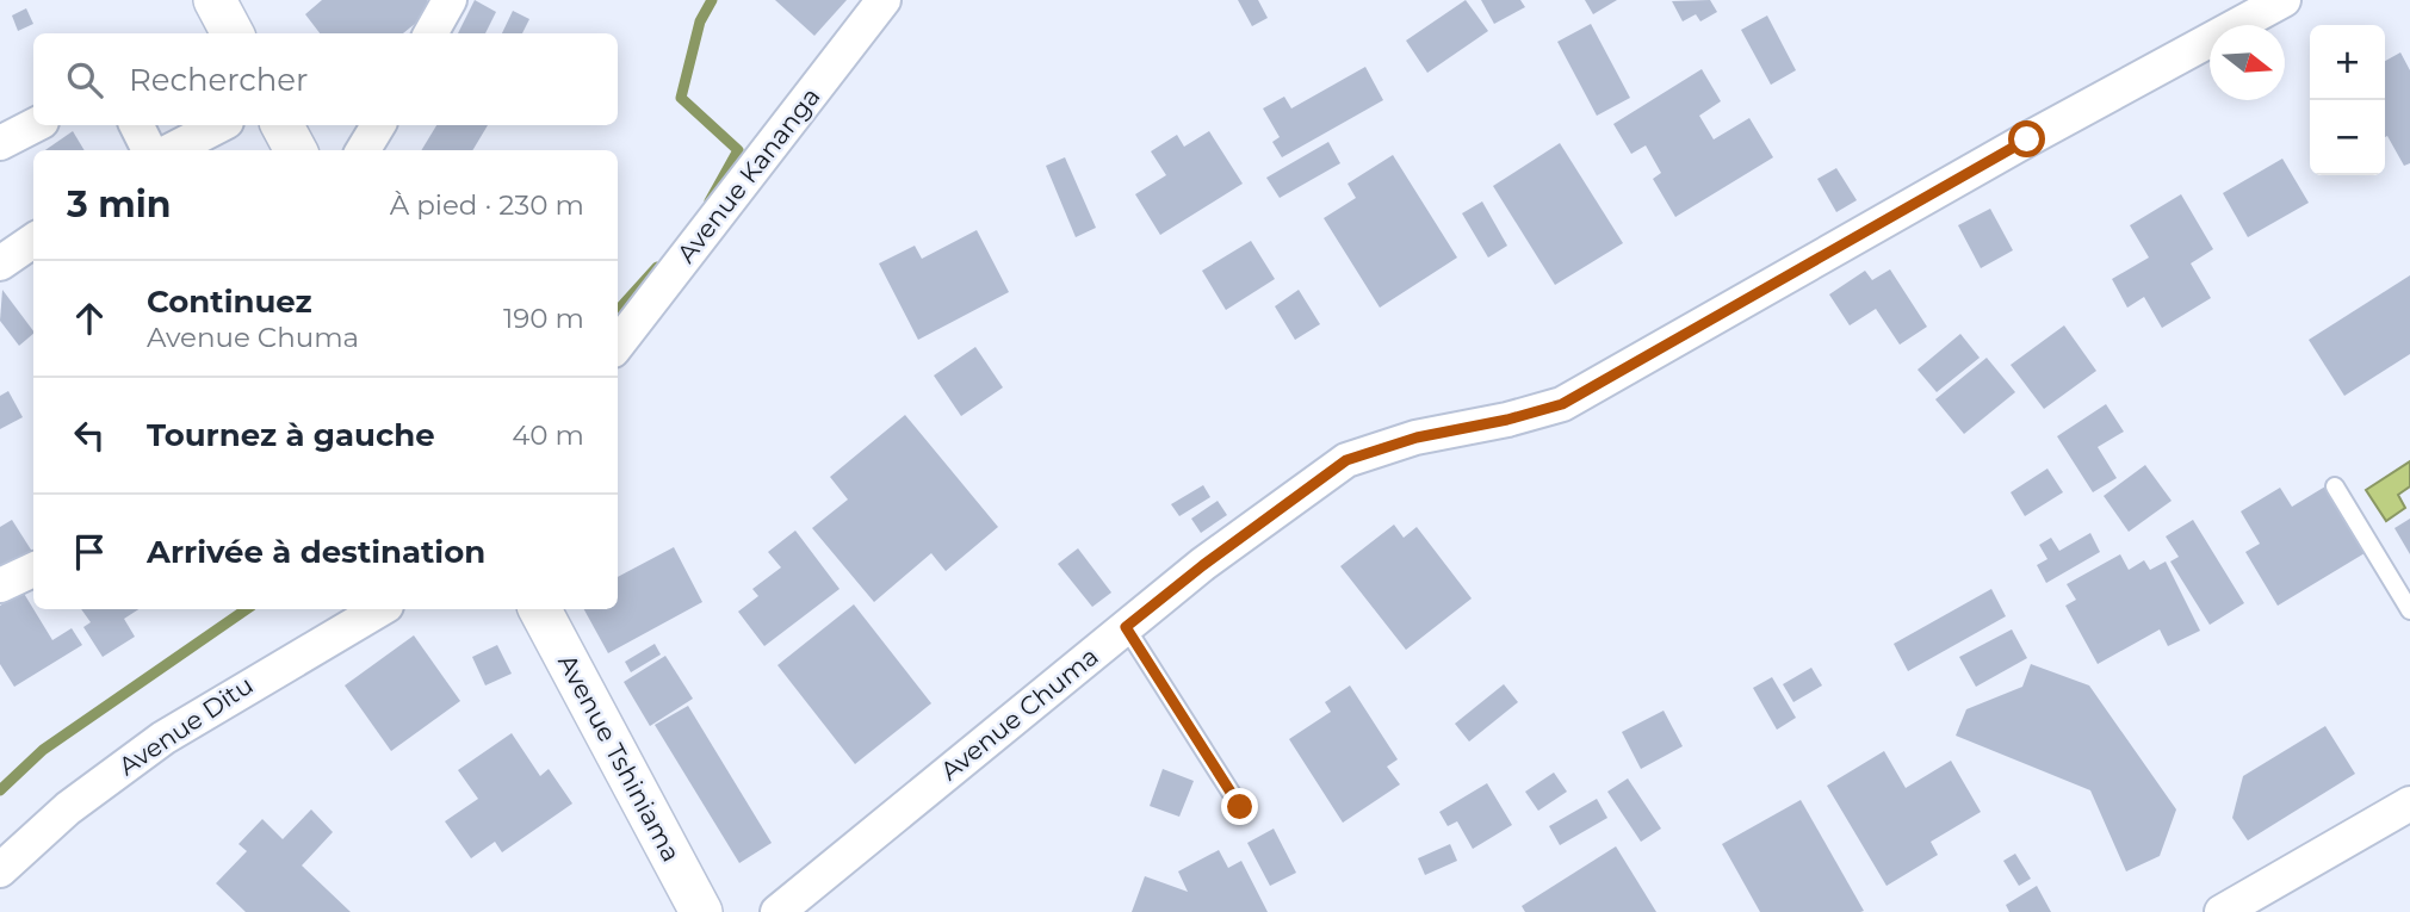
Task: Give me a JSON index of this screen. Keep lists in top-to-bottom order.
{
  "streets": {
    "street": [
      "Avenue Kananga",
      "Avenue Chuma",
      "Avenue Ditu",
      "Avenue Tshiniama"
    ]
  },
  "north": "right",
  "page": {
    "map_buttons": ["+", "−"],
    "search": "Rechercher",
    "heading": ["3 min", "À pied · 230 m"],
    "list": [
      ["Continuez", "Avenue Chuma", "190 m"],
      ["Tournez à gauche", "40 m"],
      "Arrivée à destination"
    ]
  }
}
